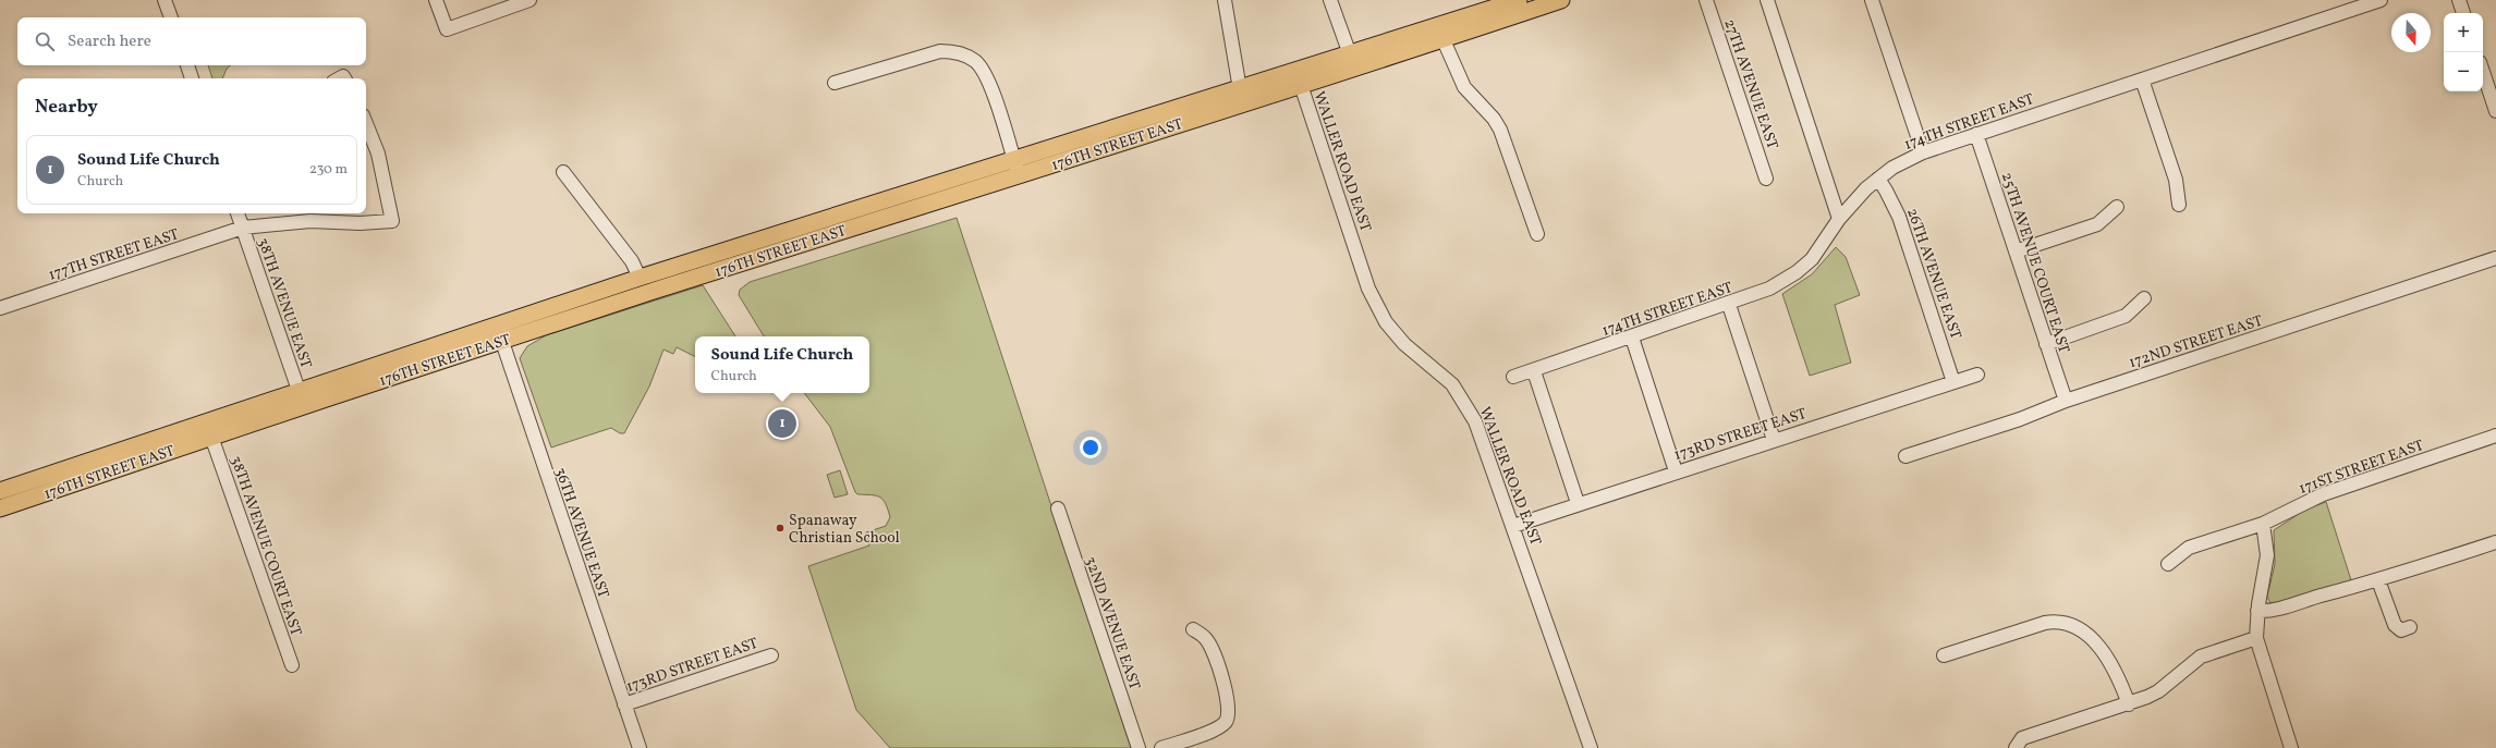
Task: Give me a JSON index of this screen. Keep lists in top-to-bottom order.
{
  "streets": {
    "main road": ["176TH STREET EAST"],
    "street": [
      "27TH AVENUE EAST",
      "174TH STREET EAST",
      "WALLER ROAD EAST",
      "177TH STREET EAST",
      "25TH AVENUE COURT EAST",
      "26TH AVENUE EAST",
      "38TH AVENUE EAST",
      "172ND STREET EAST",
      "173RD STREET EAST",
      "171ST STREET EAST",
      "36TH AVENUE EAST",
      "38TH AVENUE COURT EAST",
      "32ND AVENUE EAST"
    ]
  },
  "crossings": [
    ["174TH STREET EAST", "25TH AVENUE COURT EAST"],
    ["174TH STREET EAST", "26TH AVENUE EAST"],
    ["176TH STREET EAST", "WALLER ROAD EAST"],
    ["176TH STREET EAST", "38TH AVENUE EAST"],
    ["176TH STREET EAST", "36TH AVENUE EAST"],
    ["176TH STREET EAST", "38TH AVENUE COURT EAST"],
    ["WALLER ROAD EAST", "173RD STREET EAST"],
    ["177TH STREET EAST", "38TH AVENUE EAST"],
    ["25TH AVENUE COURT EAST", "172ND STREET EAST"],
    ["26TH AVENUE EAST", "173RD STREET EAST"],
    ["173RD STREET EAST", "36TH AVENUE EAST"]
  ],
  "places": ["Spanaway Christian School"],
  "north": "bottom",
  "page": {
    "map_buttons": ["+", "−"],
    "search": "Search here",
    "heading": "Nearby",
    "list": [
      {
        "mark": "1",
        "name": "Sound Life Church",
        "note": "Church",
        "value": "230 m"
      }
    ],
    "popup": ["Sound Life Church", "Church"],
    "pins": "1"
  }
}
